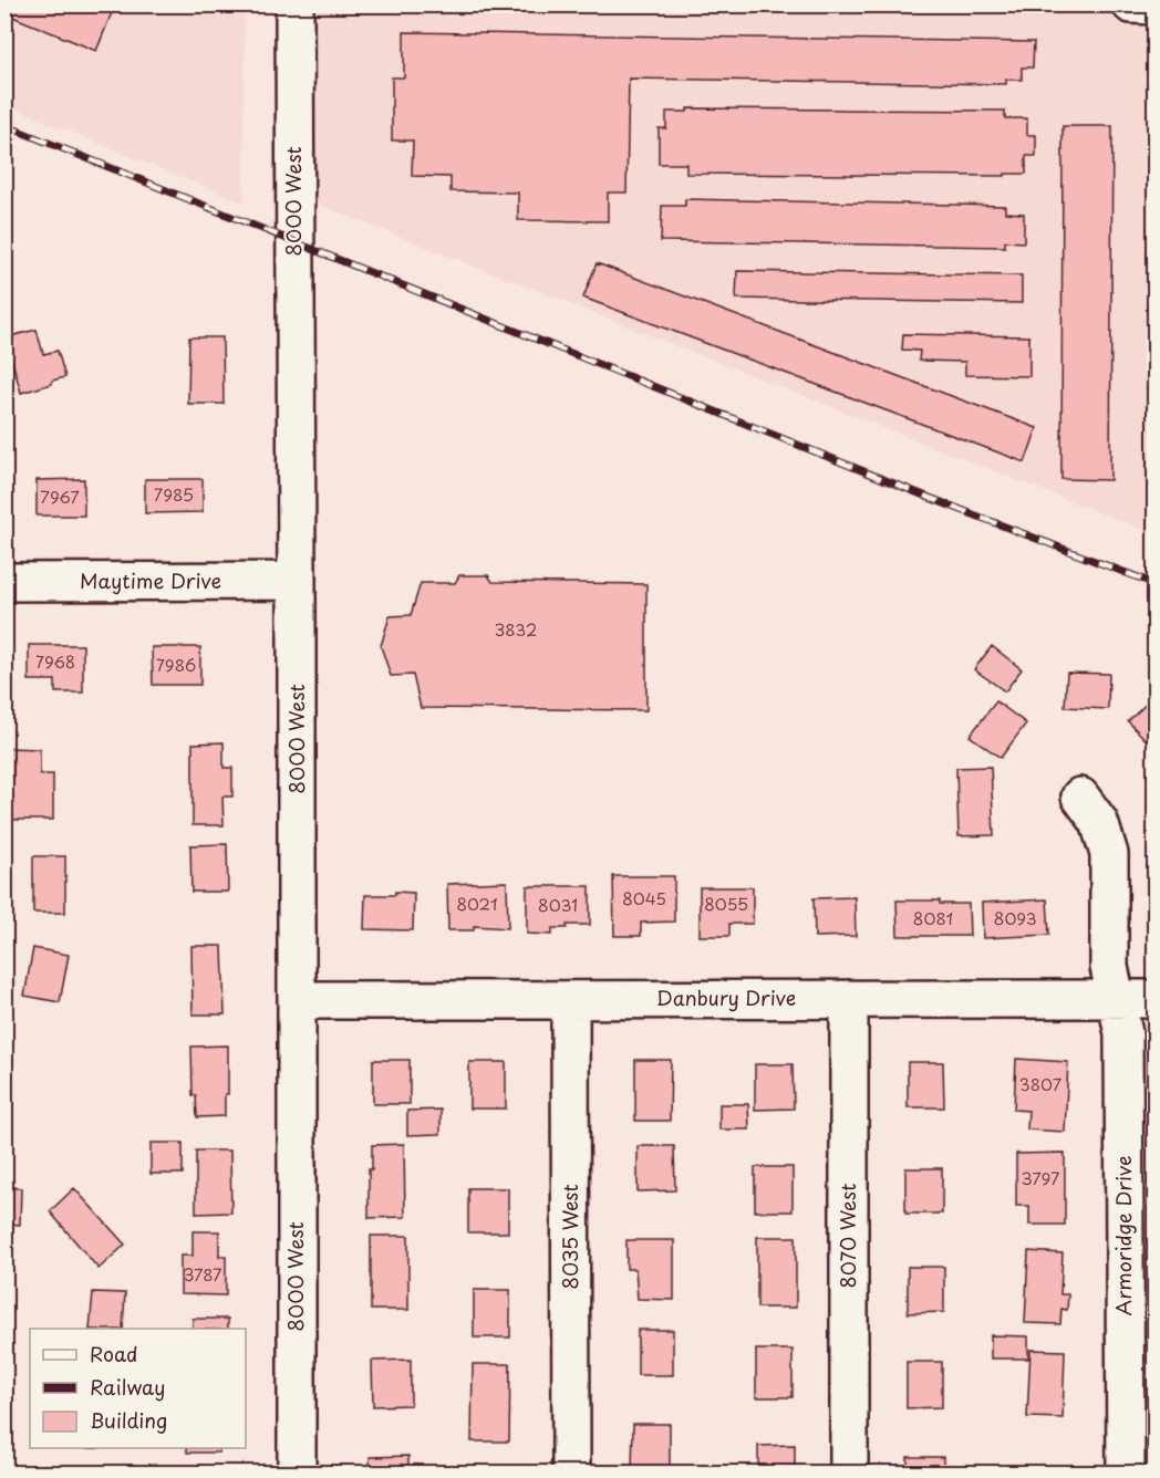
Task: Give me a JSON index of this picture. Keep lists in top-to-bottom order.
{
  "streets": {
    "street": [
      "8000 West",
      "Maytime Drive",
      "Danbury Drive",
      "8070 West",
      "Armoridge Drive",
      "8035 West"
    ]
  },
  "crossings": [
    ["8000 West", "Maytime Drive"],
    ["8000 West", "Danbury Drive"],
    ["Danbury Drive", "8070 West"],
    ["Danbury Drive", "Armoridge Drive"],
    ["Danbury Drive", "8035 West"]
  ],
  "house_numbers": [
    "7985",
    "7967",
    "3832",
    "7968",
    "7986",
    "8045",
    "8021",
    "8055",
    "8031",
    "8081",
    "8093",
    "3807",
    "3797",
    "3787"
  ],
  "legend": ["Road", "Railway", "Building"]
}
